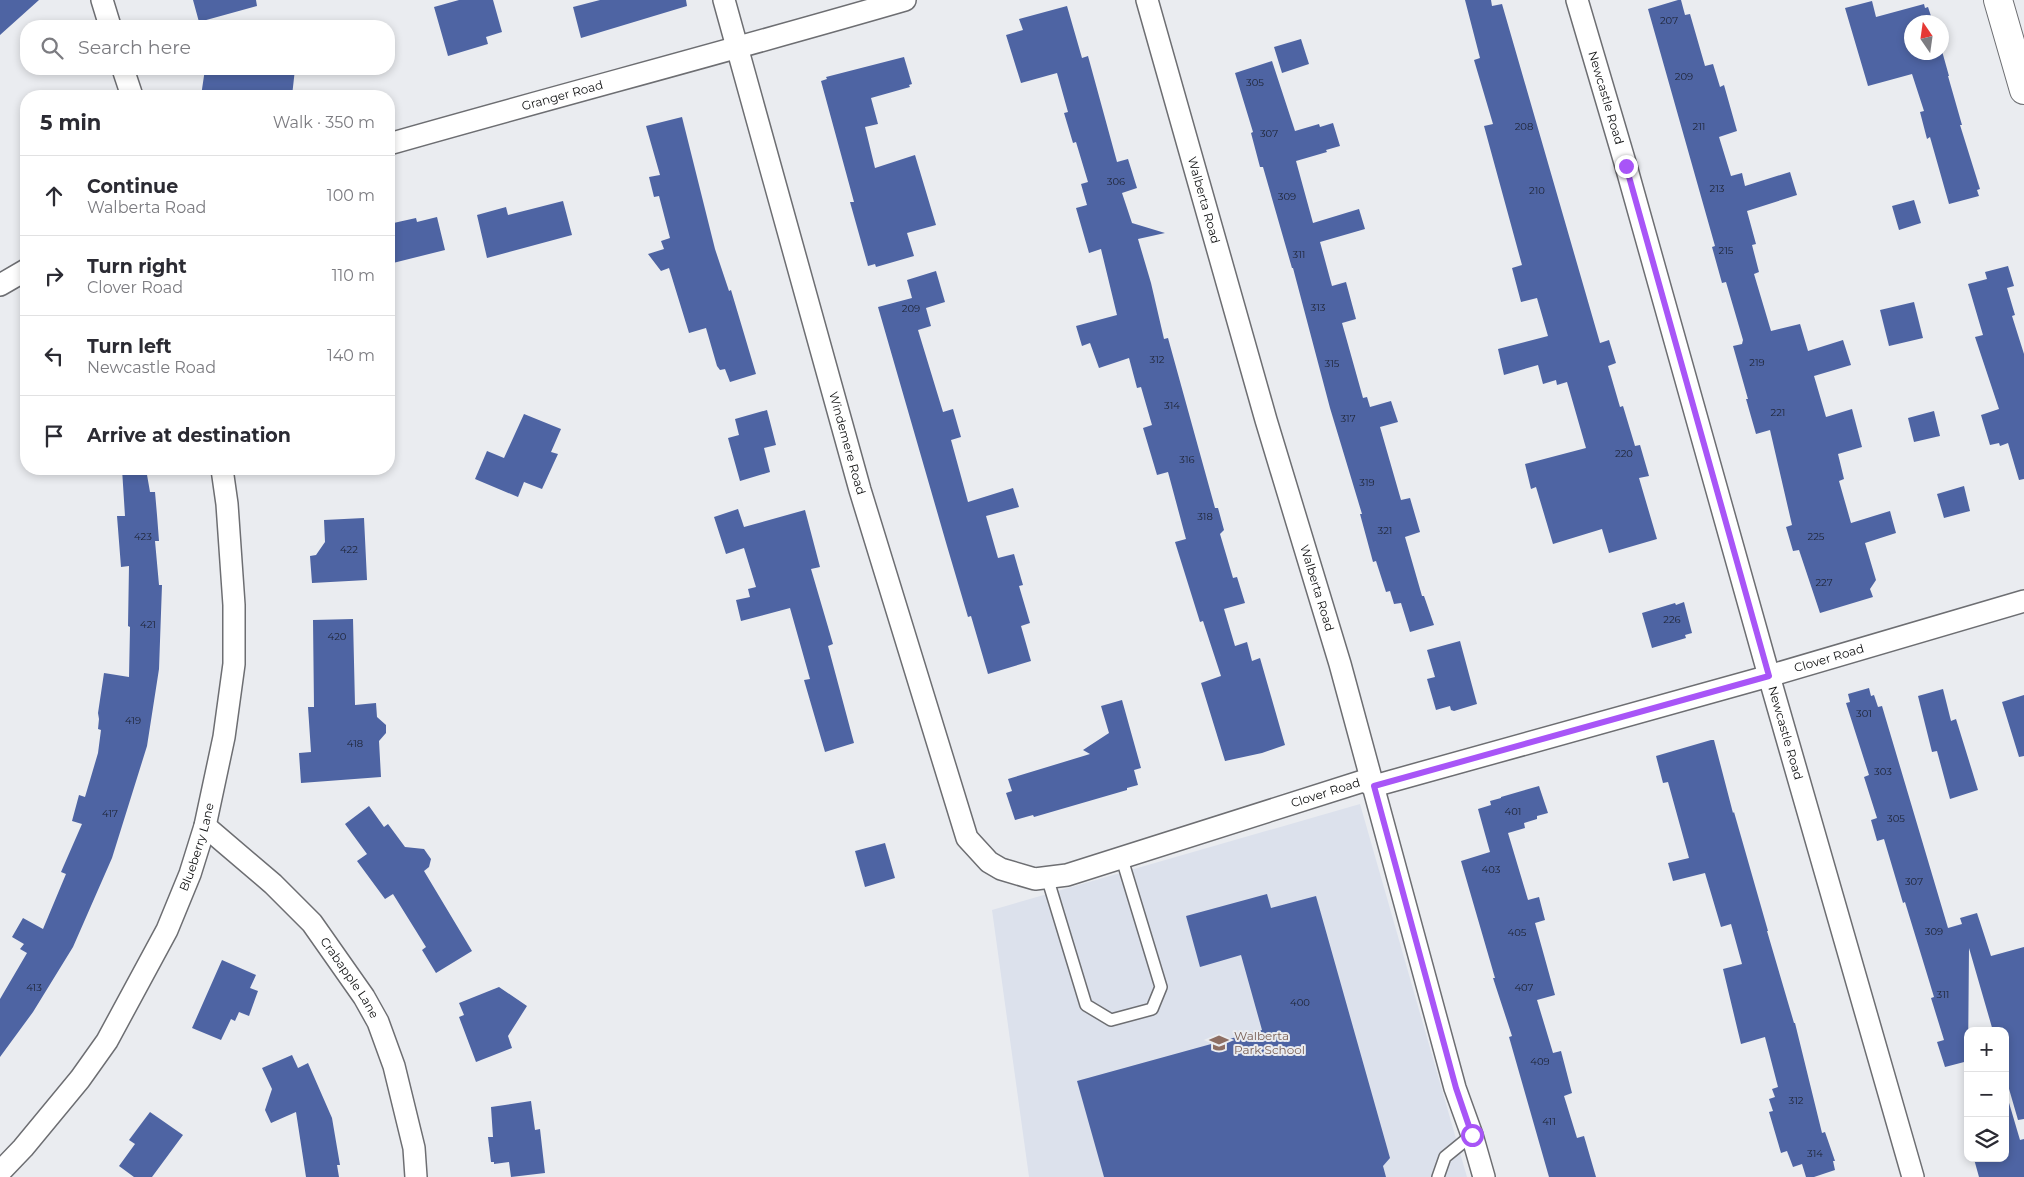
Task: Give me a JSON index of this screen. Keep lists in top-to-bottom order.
{
  "streets": {
    "street": [
      "Granger Road",
      "Newcastle Road",
      "Walberta Road",
      "Windemere Road",
      "Clover Road",
      "Blueberry Lane",
      "Crabapple Lane"
    ]
  },
  "crossings": [
    ["Granger Road", "Windemere Road"],
    ["Newcastle Road", "Clover Road"],
    ["Walberta Road", "Clover Road"],
    ["Windemere Road", "Clover Road"],
    ["Blueberry Lane", "Crabapple Lane"]
  ],
  "places": {
    "school or university": ["Walberta Park School"]
  },
  "house_numbers": [
    "207",
    "209",
    "305",
    "208",
    "211",
    "307",
    "306",
    "213",
    "210",
    "309",
    "215",
    "311",
    "313",
    "209",
    "312",
    "219",
    "315",
    "314",
    "221",
    "317",
    "220",
    "316",
    "319",
    "318",
    "321",
    "423",
    "225",
    "422",
    "227",
    "226",
    "421",
    "420",
    "301",
    "419",
    "418",
    "303",
    "401",
    "417",
    "305",
    "403",
    "307",
    "309",
    "405",
    "413",
    "407",
    "311",
    "400",
    "409",
    "312",
    "411",
    "314"
  ],
  "north": "top",
  "page": {
    "search": "Search here",
    "heading": ["5 min", "Walk · 350 m"],
    "list": [
      ["Continue", "Walberta Road", "100 m"],
      ["Turn right", "Clover Road", "110 m"],
      ["Turn left", "Newcastle Road", "140 m"],
      "Arrive at destination"
    ],
    "map_buttons": ["+", "−"]
  }
}
